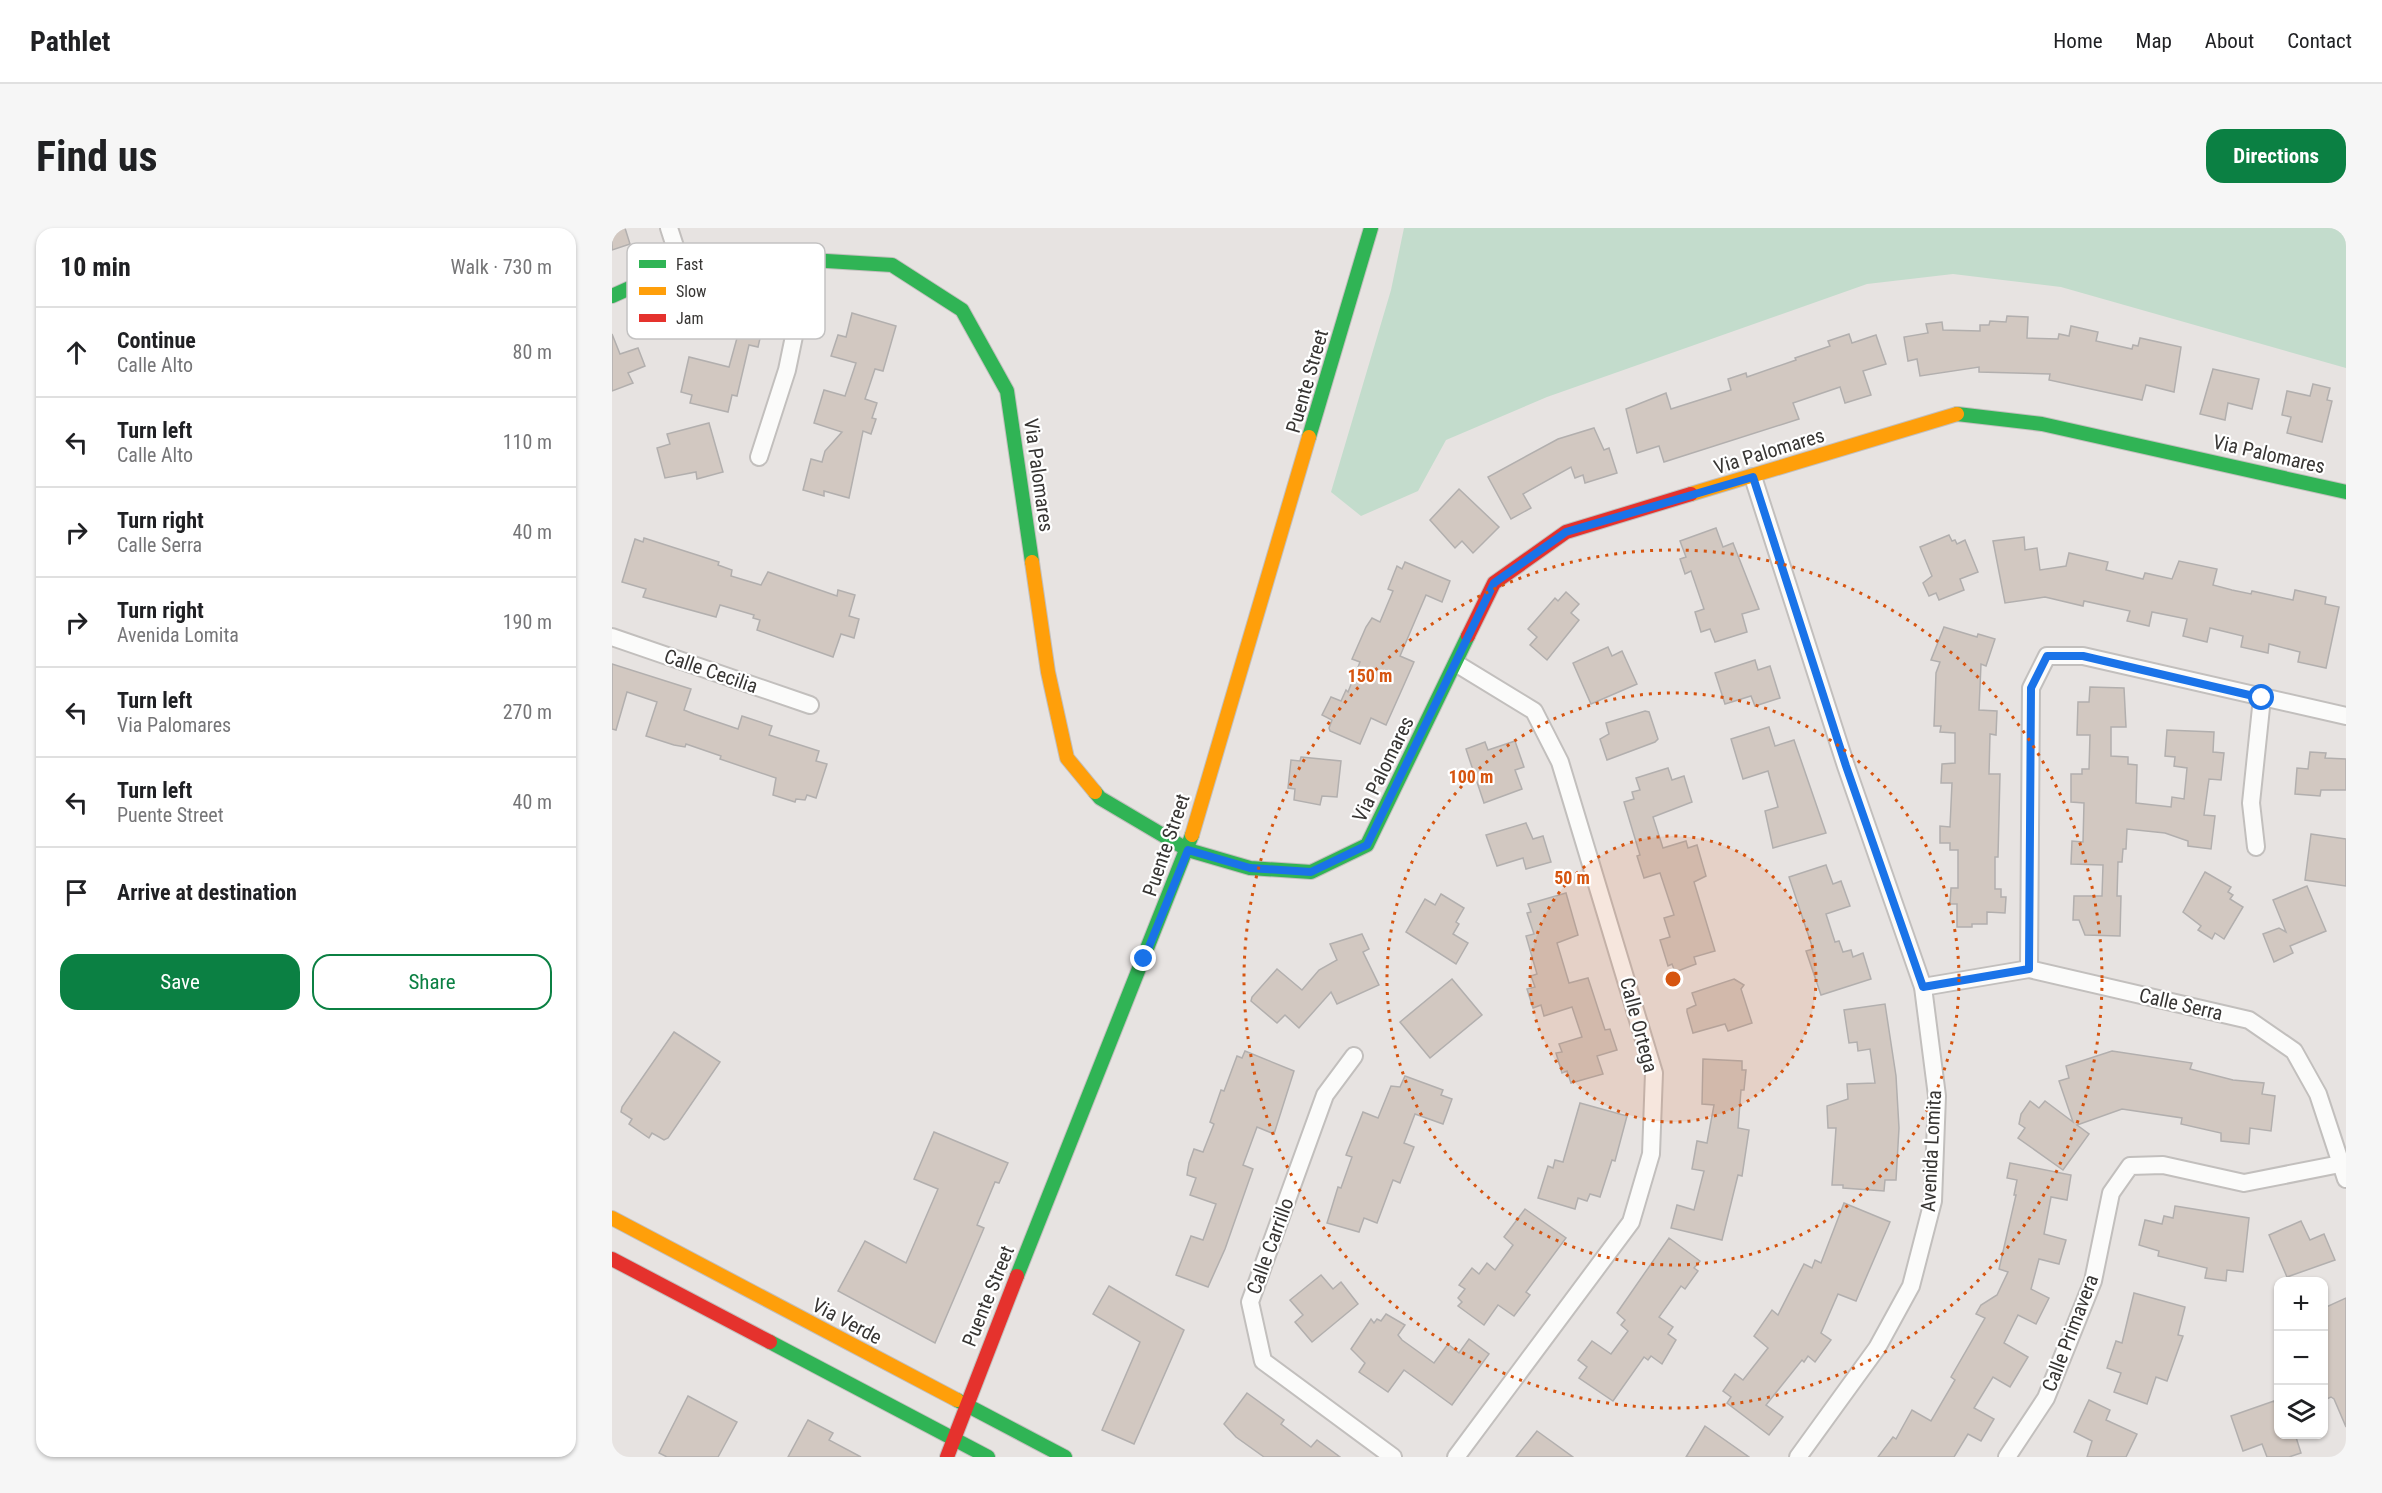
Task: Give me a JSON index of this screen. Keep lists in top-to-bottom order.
{
  "streets": {
    "street": [
      "Puente Street",
      "Via Palomares",
      "Calle Cecilia",
      "Calle Serra",
      "Calle Ortega",
      "Avenida Lomita",
      "Calle Carrillo",
      "Via Verde",
      "Calle Primavera"
    ]
  },
  "crossings": [
    ["Puente Street", "Via Palomares"],
    ["Puente Street", "Via Verde"],
    ["Via Palomares", "Calle Ortega"],
    ["Via Palomares", "Avenida Lomita"],
    ["Calle Serra", "Avenida Lomita"],
    ["Calle Serra", "Calle Primavera"]
  ],
  "legend": ["Fast", "Slow", "Jam"],
  "page": {
    "header": "Pathlet",
    "nav": [
      "Home",
      "Map",
      "About",
      "Contact"
    ],
    "buttons": [
      "Directions",
      ["Save", "Share"]
    ],
    "title": "Find us",
    "heading": ["10 min", "Walk · 730 m"],
    "list": [
      ["Continue", "Calle Alto", "80 m"],
      ["Turn left", "Calle Alto", "110 m"],
      ["Turn right", "Calle Serra", "40 m"],
      ["Turn right", "Avenida Lomita", "190 m"],
      ["Turn left", "Via Palomares", "270 m"],
      ["Turn left", "Puente Street", "40 m"],
      "Arrive at destination"
    ],
    "map_buttons": ["+", "−"]
  },
  "rings": ["150 m", "100 m", "50 m"]
}
